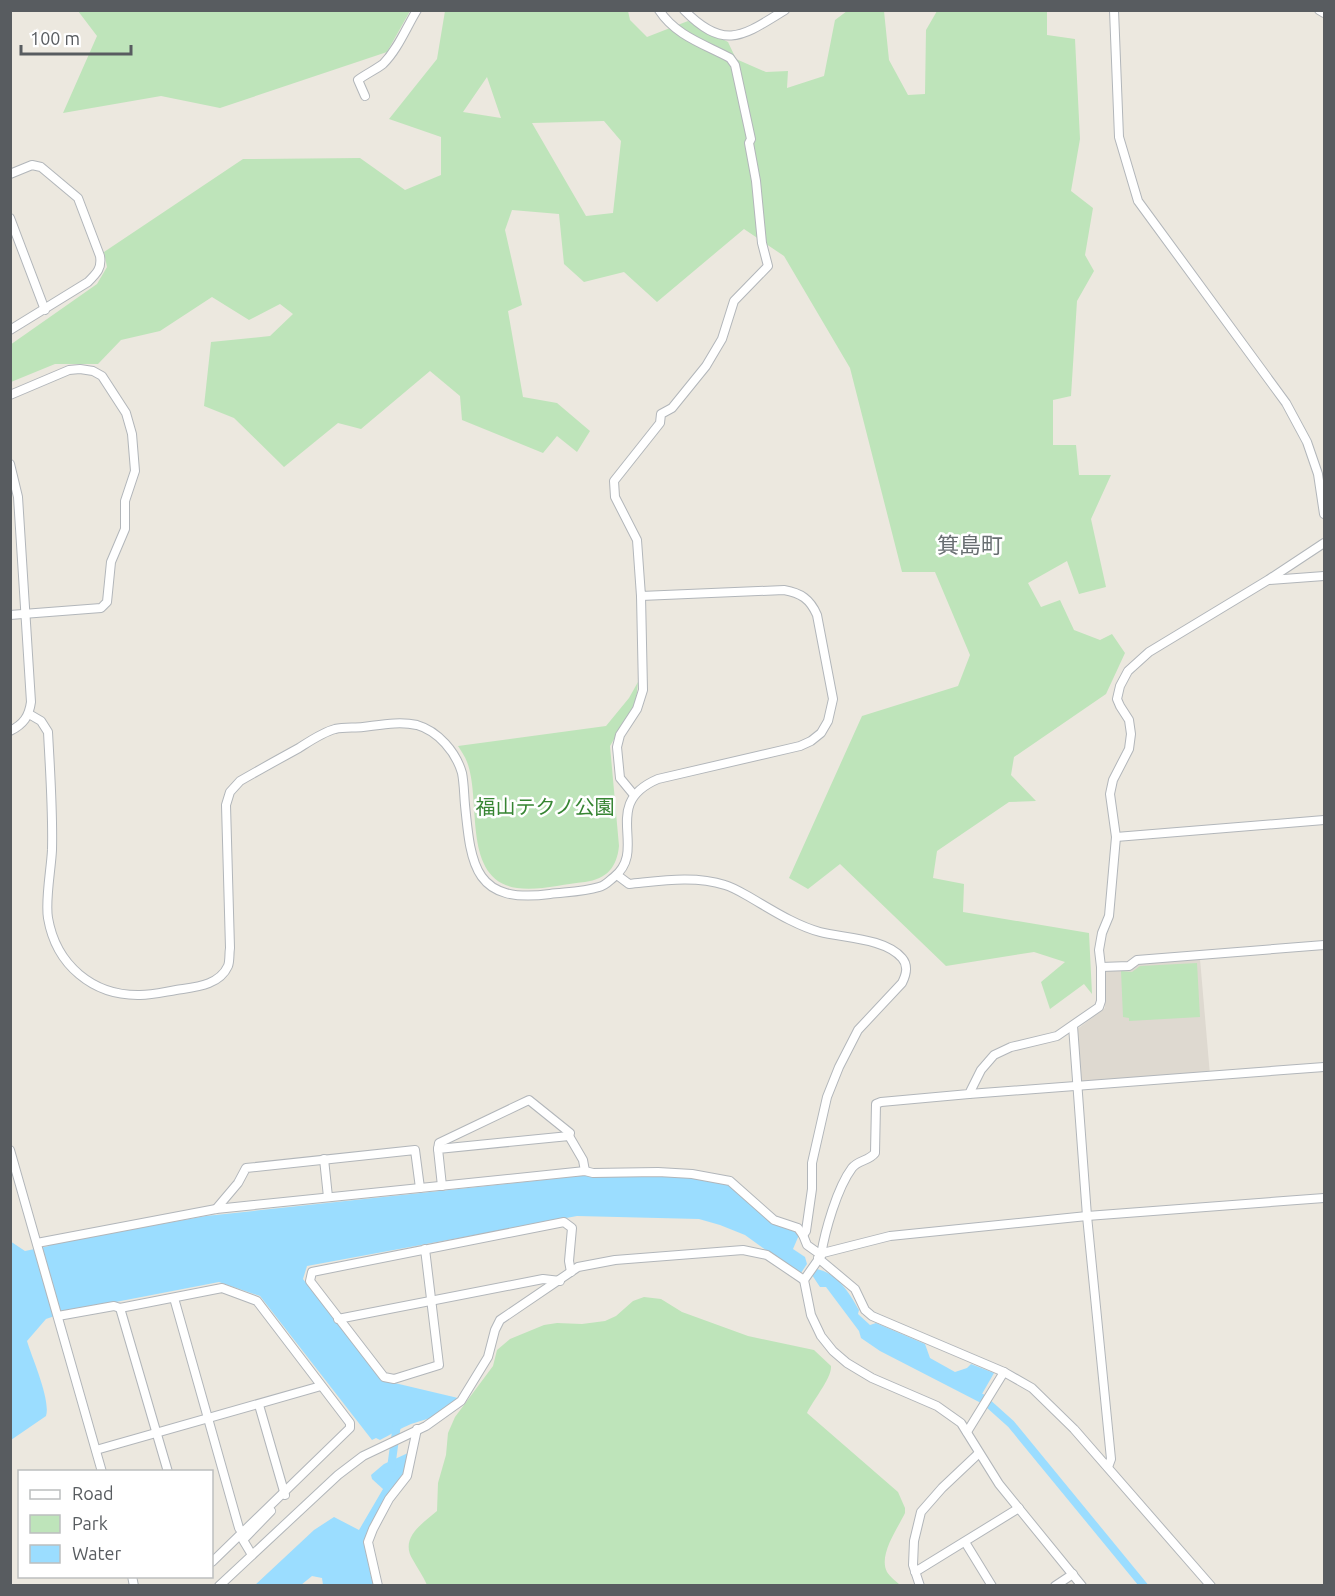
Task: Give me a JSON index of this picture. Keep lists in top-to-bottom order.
{
  "districts": ["箕島町"],
  "parks": ["福山テクノ公園"],
  "legend": ["Road", "Park", "Water"],
  "scale_bar": "100 m"
}
